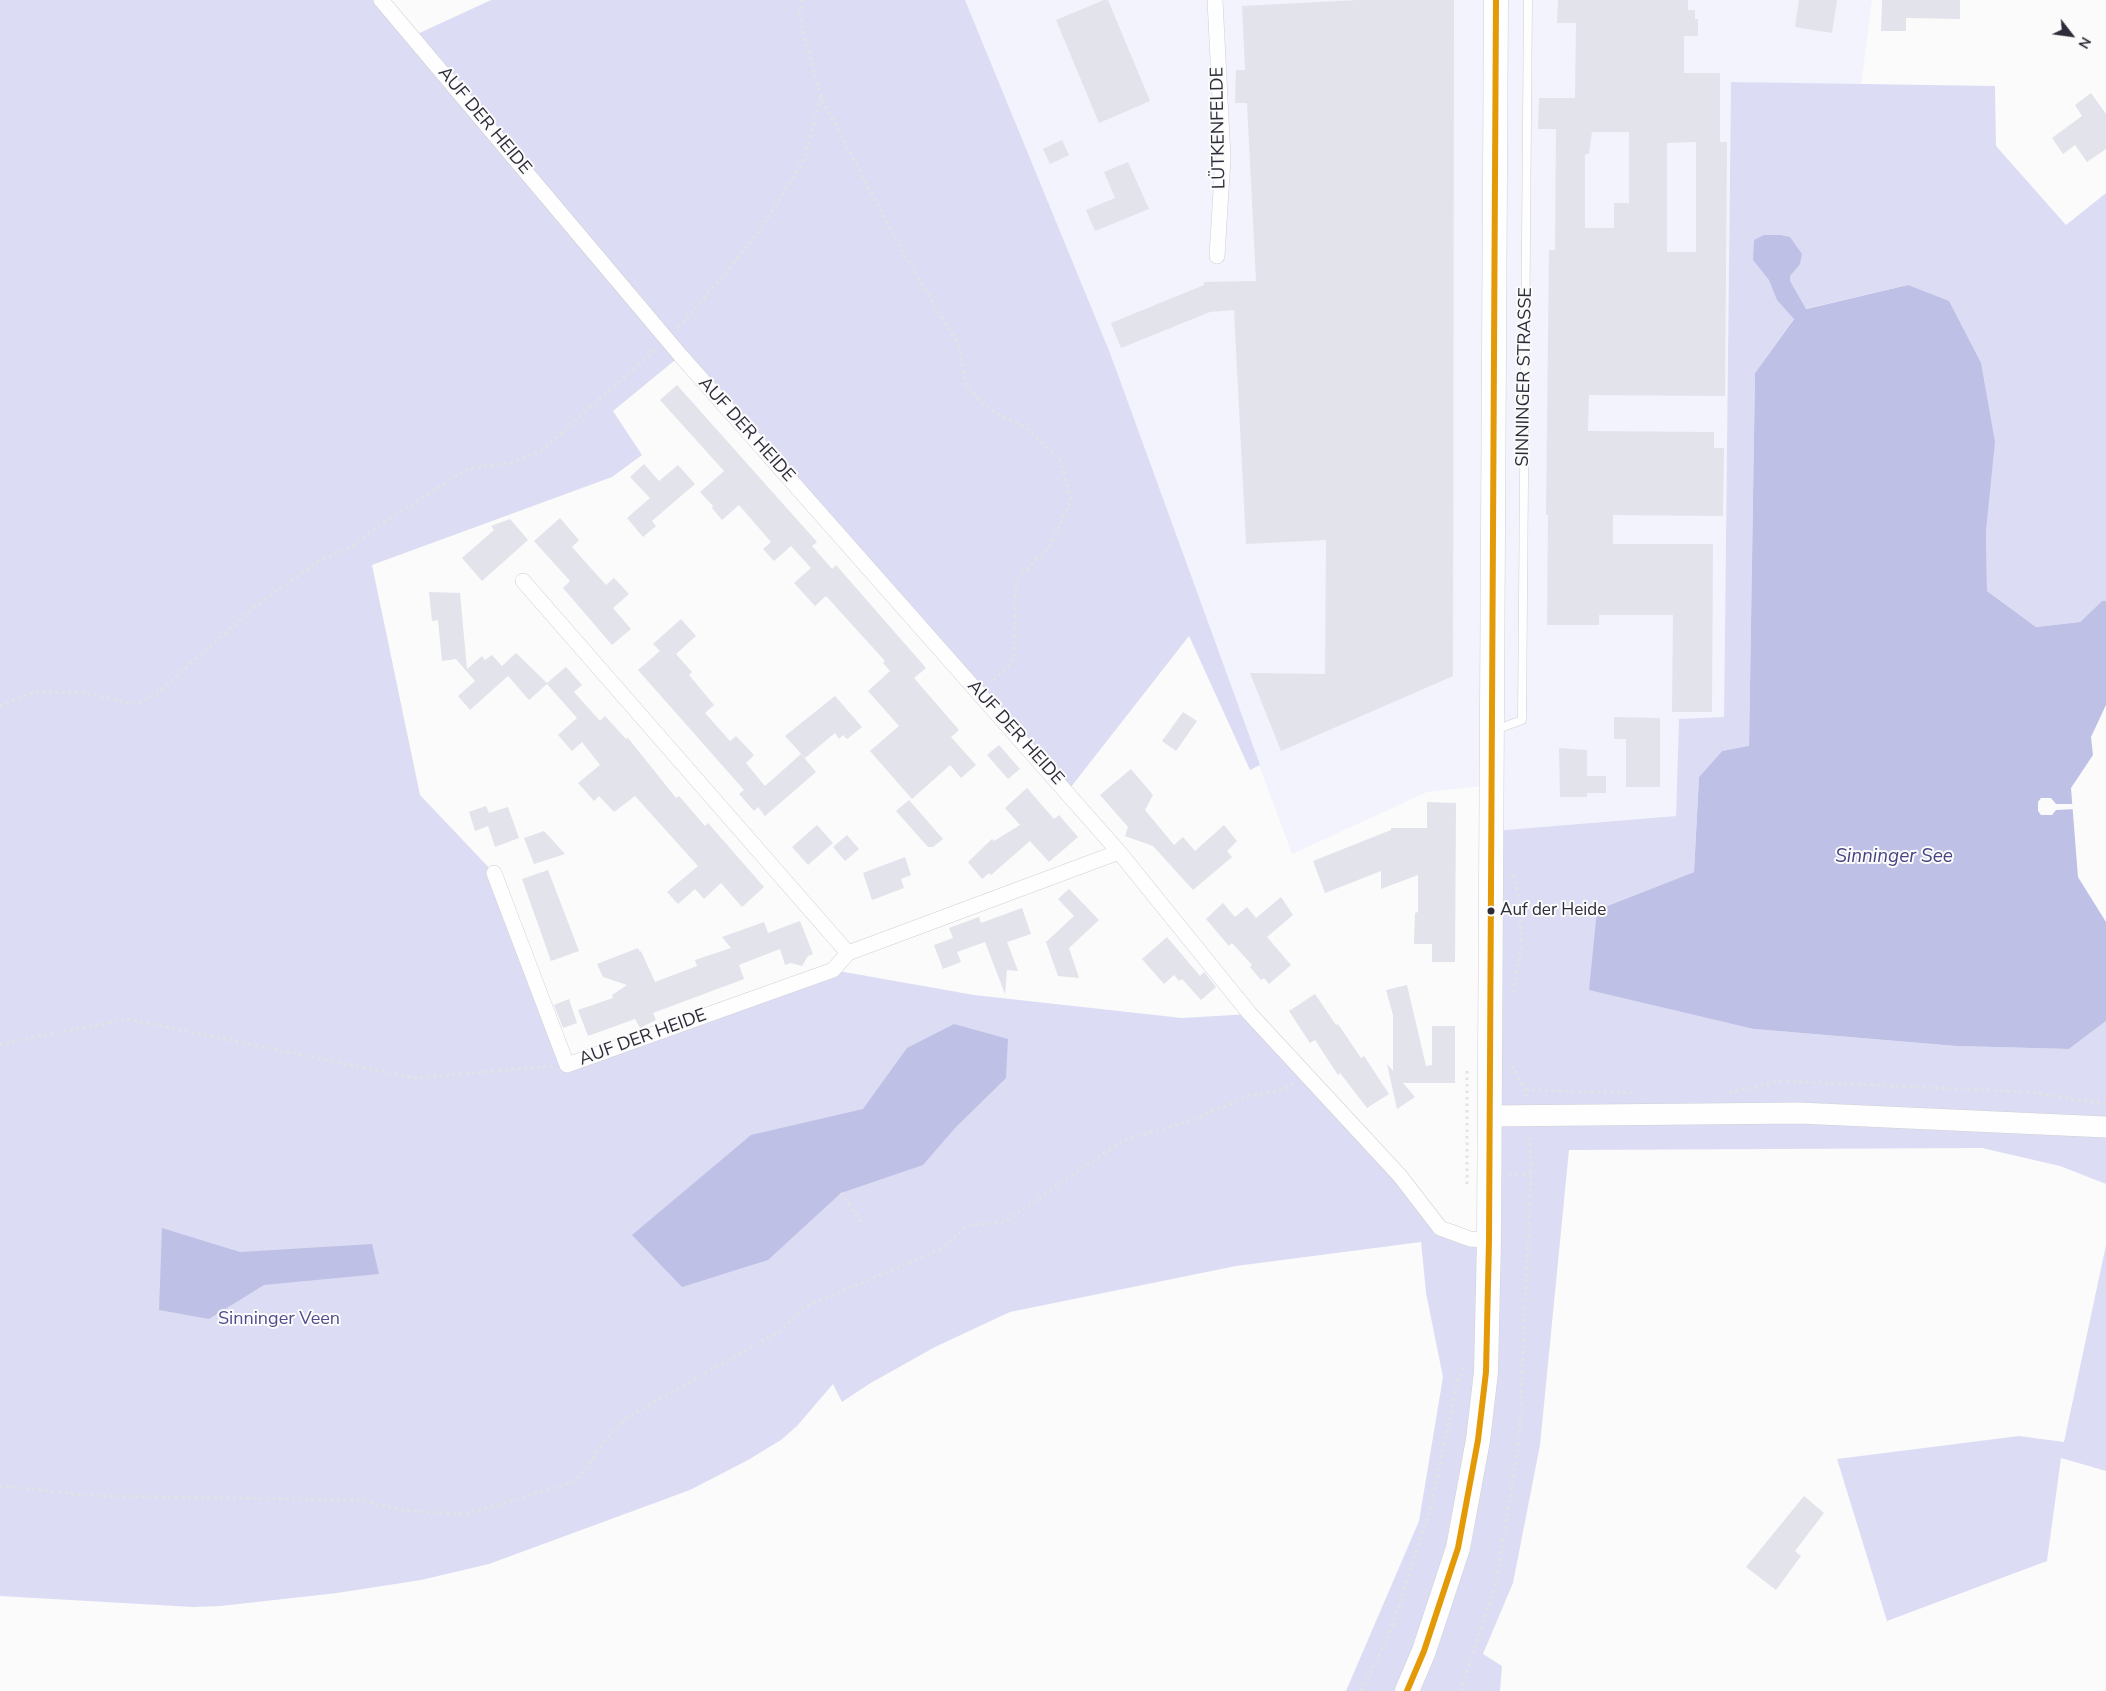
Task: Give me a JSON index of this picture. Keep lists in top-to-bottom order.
{
  "streets": {
    "main road": ["SINNINGER STRASSE"],
    "street": ["AUF DER HEIDE", "LÜTKENFELDE"]
  },
  "crossings": [
    ["AUF DER HEIDE", "SINNINGER STRASSE"]
  ],
  "water": ["Sinninger See"],
  "parks": ["Sinninger Veen"],
  "places": ["Auf der Heide"],
  "north": "bottom right"
}
